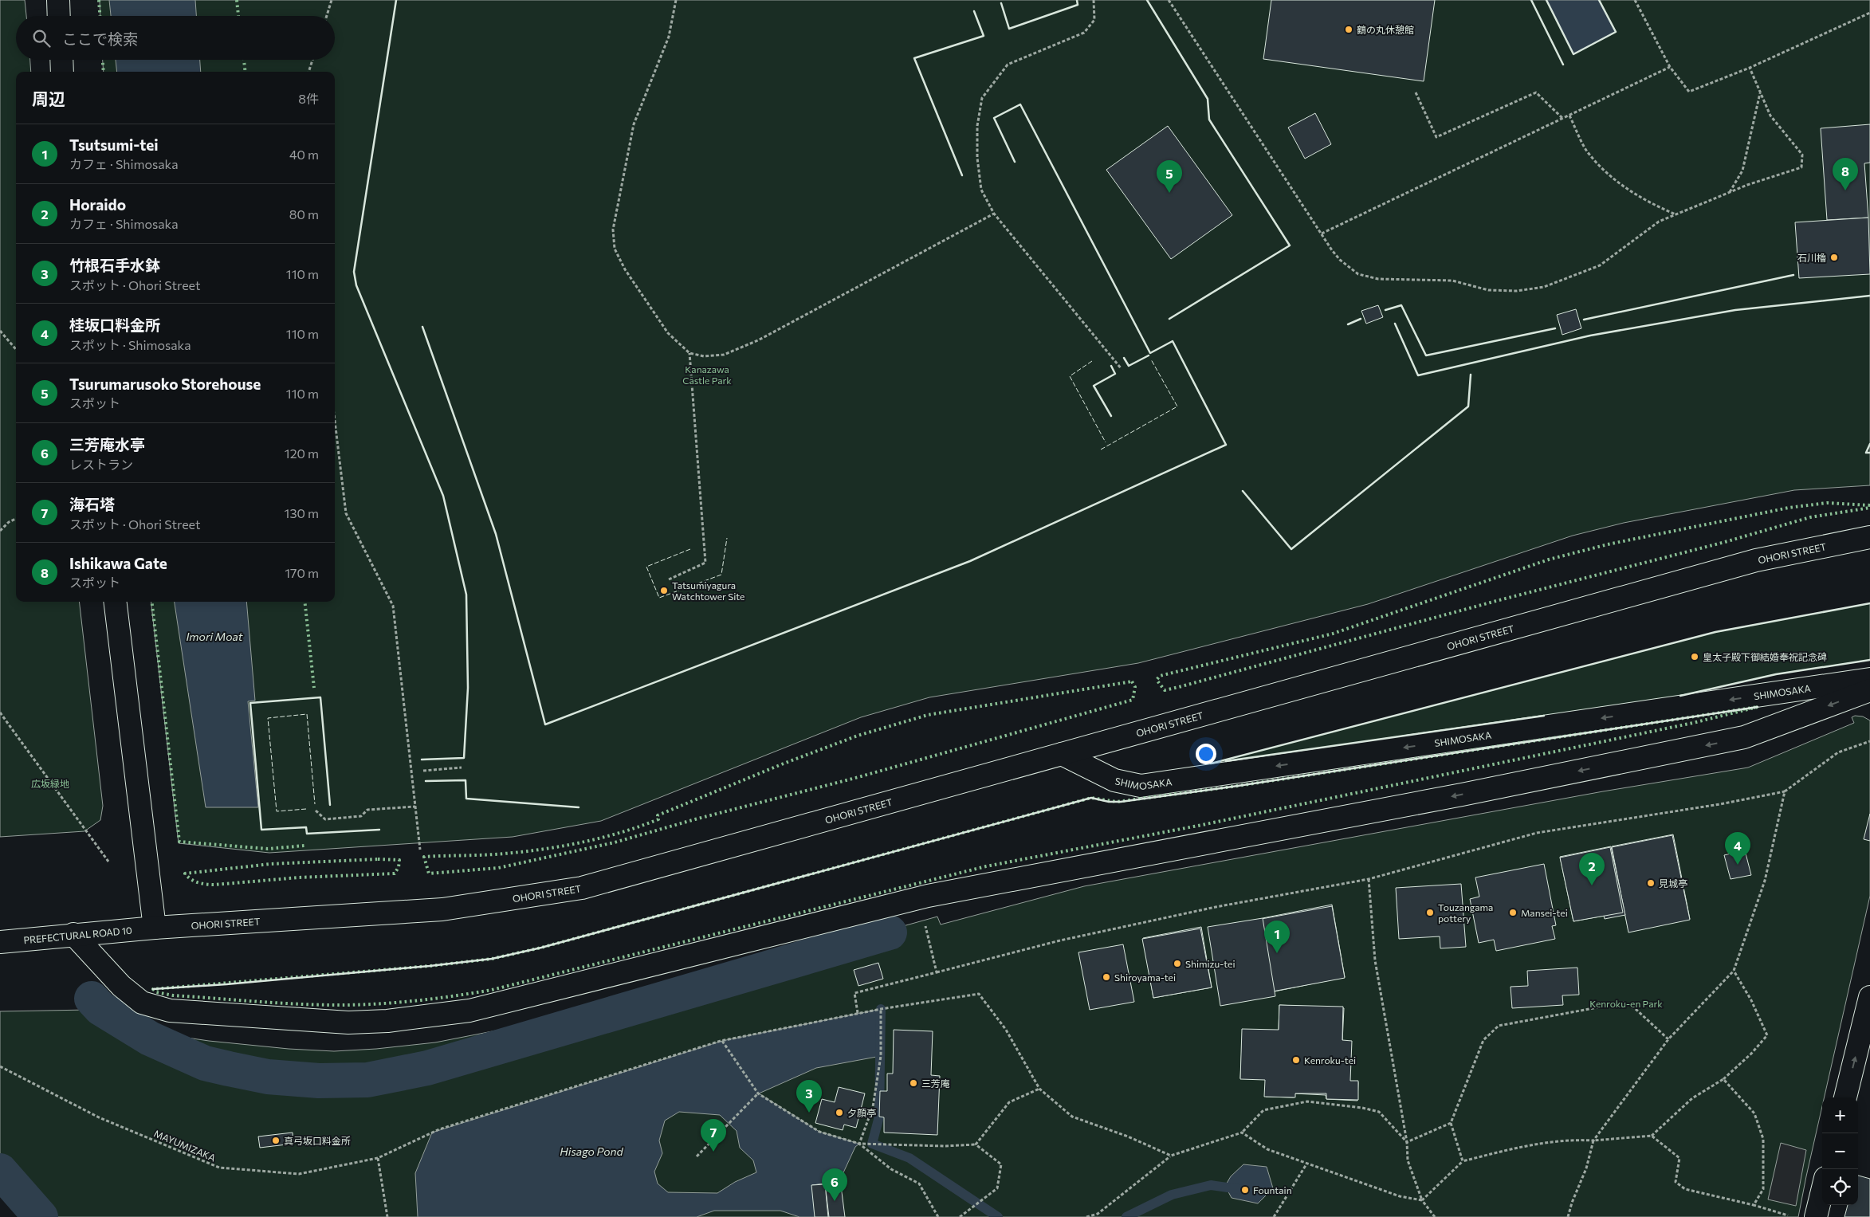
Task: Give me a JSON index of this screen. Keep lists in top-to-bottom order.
{
  "streets": {
    "street": ["OHORI STREET", "SHIMOSAKA", "PREFECTURAL ROAD 10"],
    "path": ["MAYUMIZAKA"]
  },
  "crossings": [
    ["OHORI STREET", "SHIMOSAKA"],
    ["OHORI STREET", "PREFECTURAL ROAD 10"]
  ],
  "water": ["Imori Moat", "Hisago Pond"],
  "parks": ["Kanazawa Castle Park", "広坂緑地", "Kenroku-en Park"],
  "places": [
    "鶴の丸休憩館",
    "石川櫓",
    "Tatsumiyagura Watchtower Site",
    "皇太子殿下御結婚奉祝記念碑",
    "見城亭",
    "Touzangama pottery",
    "Mansei-tei",
    "Shimizu-tei",
    "Shiroyama-tei",
    "Kenroku-tei",
    "三芳庵",
    "夕顔亭",
    "真弓坂口料金所",
    "Fountain"
  ],
  "page": {
    "search": "ここで検索",
    "heading": ["周辺", "8件"],
    "list": [
      {
        "mark": "1",
        "name": "Tsutsumi-tei",
        "note": "カフェ · Shimosaka",
        "value": "40 m"
      },
      {
        "mark": "2",
        "name": "Horaido",
        "note": "カフェ · Shimosaka",
        "value": "80 m"
      },
      {
        "mark": "3",
        "name": "竹根石手水鉢",
        "note": "スポット · Ohori Street",
        "value": "110 m"
      },
      {
        "mark": "4",
        "name": "桂坂口料金所",
        "note": "スポット · Shimosaka",
        "value": "110 m"
      },
      {
        "mark": "5",
        "name": "Tsurumarusoko Storehouse",
        "note": "スポット",
        "value": "110 m"
      },
      {
        "mark": "6",
        "name": "三芳庵水亭",
        "note": "レストラン",
        "value": "120 m"
      },
      {
        "mark": "7",
        "name": "海石塔",
        "note": "スポット · Ohori Street",
        "value": "130 m"
      },
      {
        "mark": "8",
        "name": "Ishikawa Gate",
        "note": "スポット",
        "value": "170 m"
      }
    ],
    "pins": [
      "8",
      "5",
      "4",
      "2",
      "1",
      "3",
      "7",
      "6"
    ],
    "map_buttons": ["+", "−"]
  }
}
